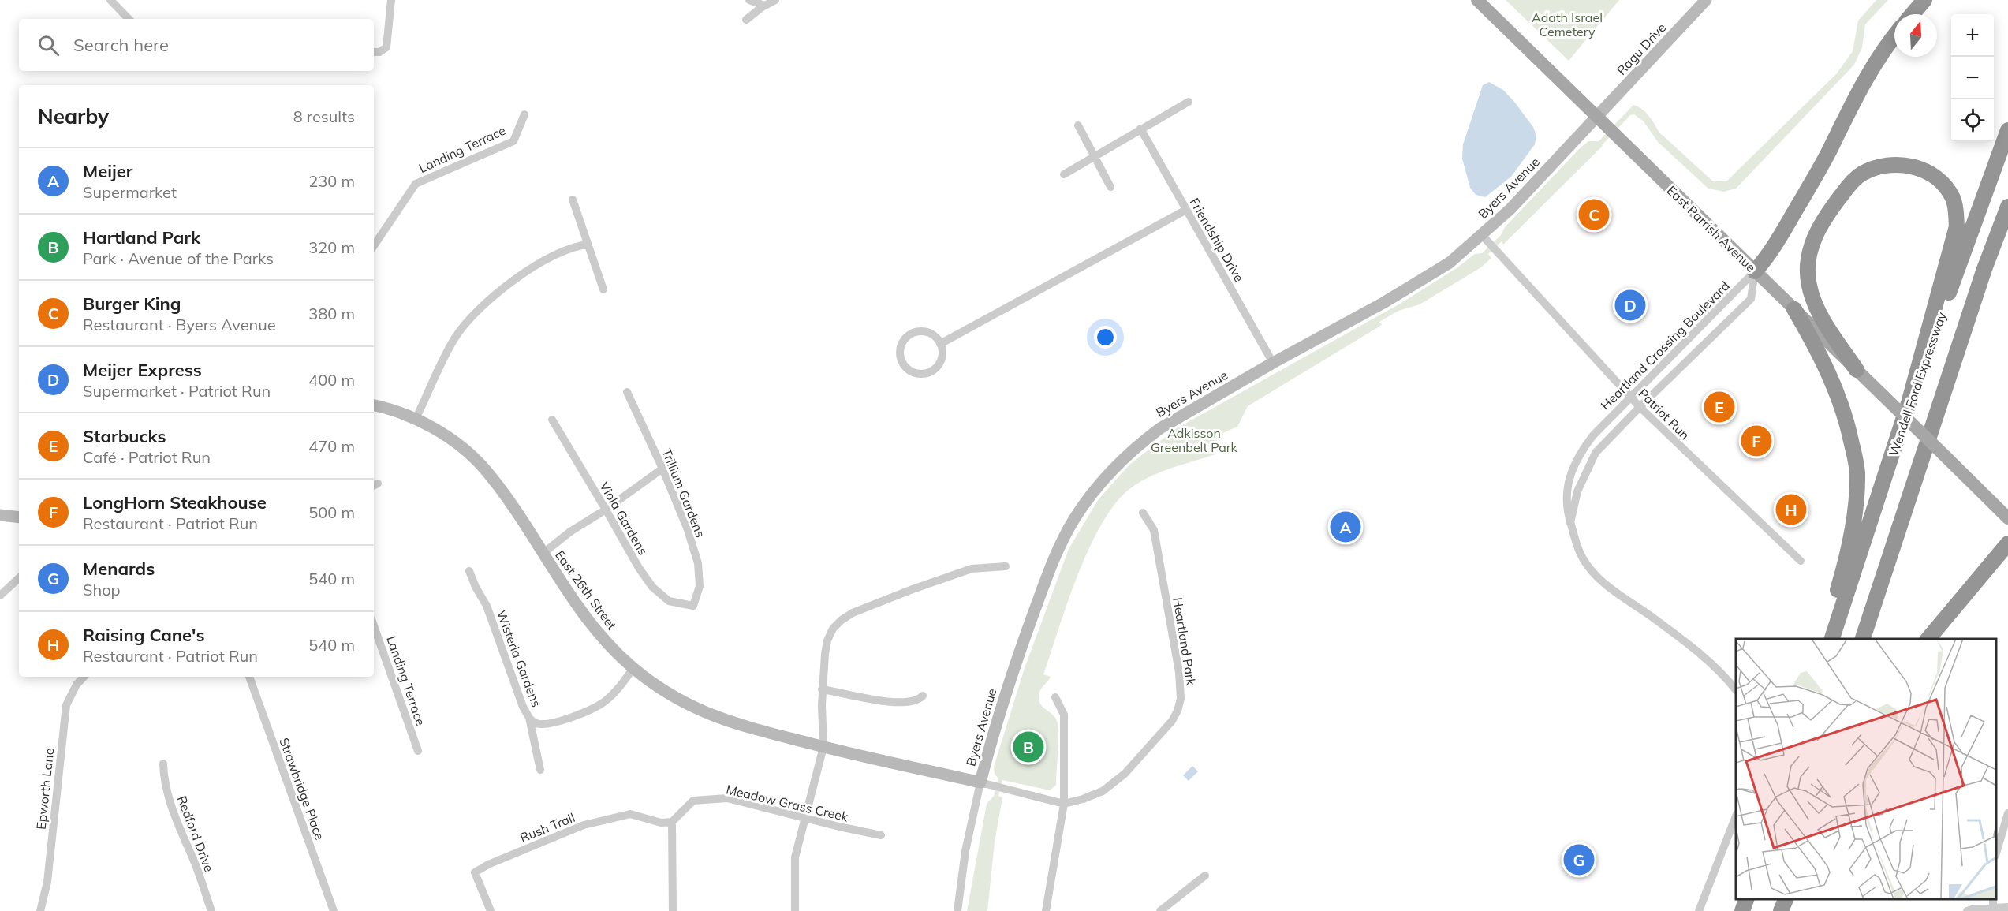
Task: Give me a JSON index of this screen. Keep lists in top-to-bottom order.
{
  "streets": {
    "highway": ["Wendell Ford Expressway"],
    "main road": ["East Parrish Avenue"],
    "street": [
      "Ragu Drive",
      "Landing Terrace",
      "Byers Avenue",
      "Friendship Drive",
      "Heartland Crossing Boulevard",
      "Patriot Run",
      "Trillium Gardens",
      "Viola Gardens",
      "East 26th Street",
      "Heartland Park",
      "Wisteria Gardens",
      "Epworth Lane",
      "Strawbridge Place",
      "Meadow Grass Creek",
      "Rush Trail",
      "Redford Drive"
    ]
  },
  "crossings": [
    ["Ragu Drive", "Byers Avenue"],
    ["Ragu Drive", "East Parrish Avenue"],
    ["Byers Avenue", "East Parrish Avenue"],
    ["Byers Avenue", "Friendship Drive"],
    ["Byers Avenue", "Patriot Run"],
    ["Byers Avenue", "East 26th Street"],
    ["Byers Avenue", "Heartland Park"],
    ["East Parrish Avenue", "Heartland Crossing Boulevard"],
    ["Heartland Crossing Boulevard", "Patriot Run"],
    ["Trillium Gardens", "Viola Gardens"],
    ["East 26th Street", "Heartland Park"],
    ["East 26th Street", "Wisteria Gardens"],
    ["Meadow Grass Creek", "Rush Trail"]
  ],
  "parks": ["Adath Israel Cemetery", "Adkisson Greenbelt Park"],
  "north": "top",
  "page": {
    "map_buttons": ["+", "−"],
    "search": "Search here",
    "heading": ["Nearby", "8 results"],
    "list": [
      {
        "mark": "A",
        "name": "Meijer",
        "note": "Supermarket",
        "value": "230 m"
      },
      {
        "mark": "B",
        "name": "Hartland Park",
        "note": "Park · Avenue of the Parks",
        "value": "320 m"
      },
      {
        "mark": "C",
        "name": "Burger King",
        "note": "Restaurant · Byers Avenue",
        "value": "380 m"
      },
      {
        "mark": "D",
        "name": "Meijer Express",
        "note": "Supermarket · Patriot Run",
        "value": "400 m"
      },
      {
        "mark": "E",
        "name": "Starbucks",
        "note": "Café · Patriot Run",
        "value": "470 m"
      },
      {
        "mark": "F",
        "name": "LongHorn Steakhouse",
        "note": "Restaurant · Patriot Run",
        "value": "500 m"
      },
      {
        "mark": "G",
        "name": "Menards",
        "note": "Shop",
        "value": "540 m"
      },
      {
        "mark": "H",
        "name": "Raising Cane's",
        "note": "Restaurant · Patriot Run",
        "value": "540 m"
      }
    ],
    "pins": [
      "C",
      "D",
      "E",
      "F",
      "H",
      "A",
      "B",
      "G"
    ]
  }
}
